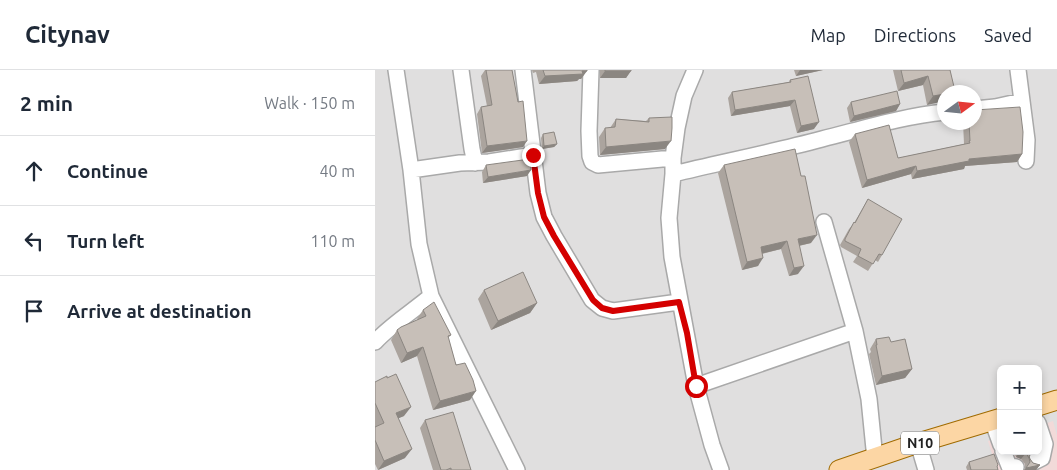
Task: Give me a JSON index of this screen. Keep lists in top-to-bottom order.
{
  "streets": {
    "main road": ["N10"]
  },
  "north": "right",
  "page": {
    "header": "Citynav",
    "nav": ["Map", "Directions", "Saved"],
    "heading": ["2 min", "Walk · 150 m"],
    "list": [
      ["Continue", "40 m"],
      ["Turn left", "110 m"],
      "Arrive at destination"
    ],
    "map_buttons": ["+", "−"]
  }
}
